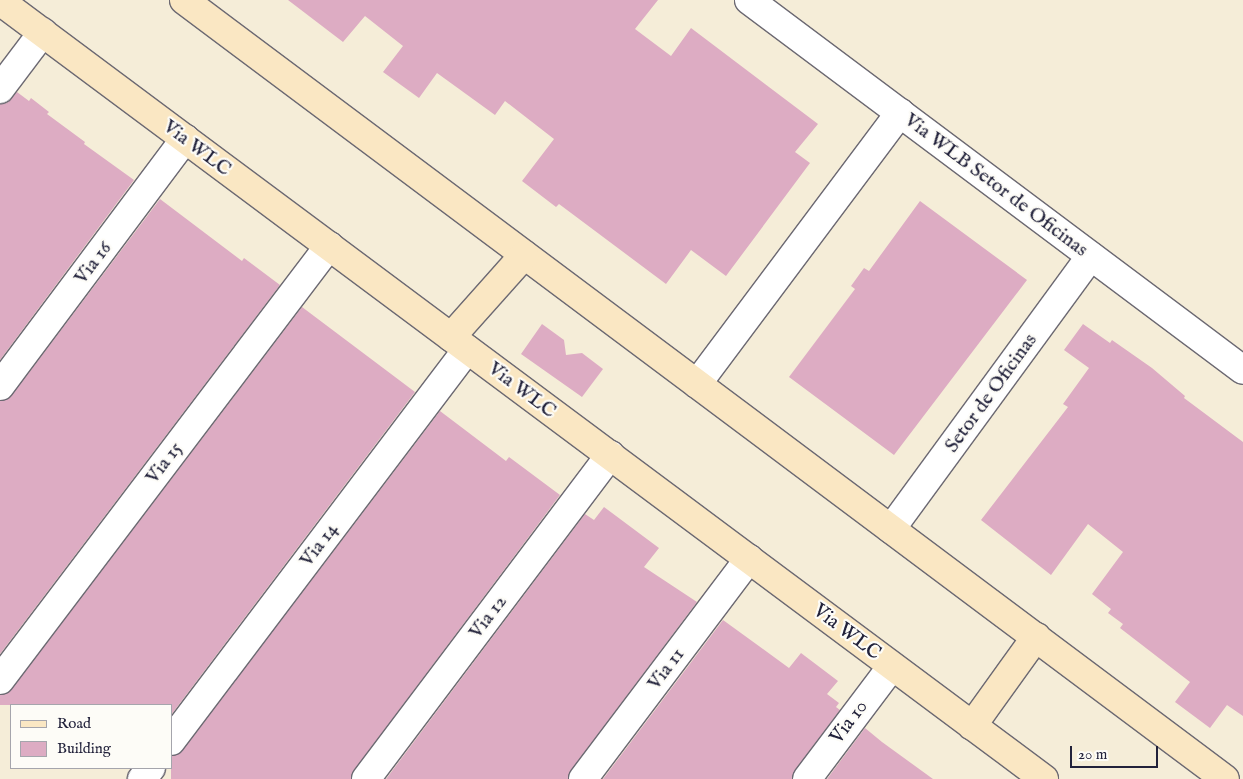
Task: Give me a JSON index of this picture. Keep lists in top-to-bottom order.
{
  "streets": {
    "street": [
      "Via WLC",
      "Via WLB Setor de Oficinas",
      "Via 16",
      "Setor de Oficinas",
      "Via 15",
      "Via 14",
      "Via 12",
      "Via 11",
      "Via 10"
    ]
  },
  "crossings": [
    ["Via WLC", "Via 16"],
    ["Via WLC", "Via 15"],
    ["Via WLC", "Via 14"],
    ["Via WLC", "Via 12"],
    ["Via WLC", "Via 11"],
    ["Via WLC", "Via 10"],
    ["Via WLB Setor de Oficinas", "Setor de Oficinas"]
  ],
  "legend": ["Road", "Building"],
  "scale_bar": "20 m"
}
